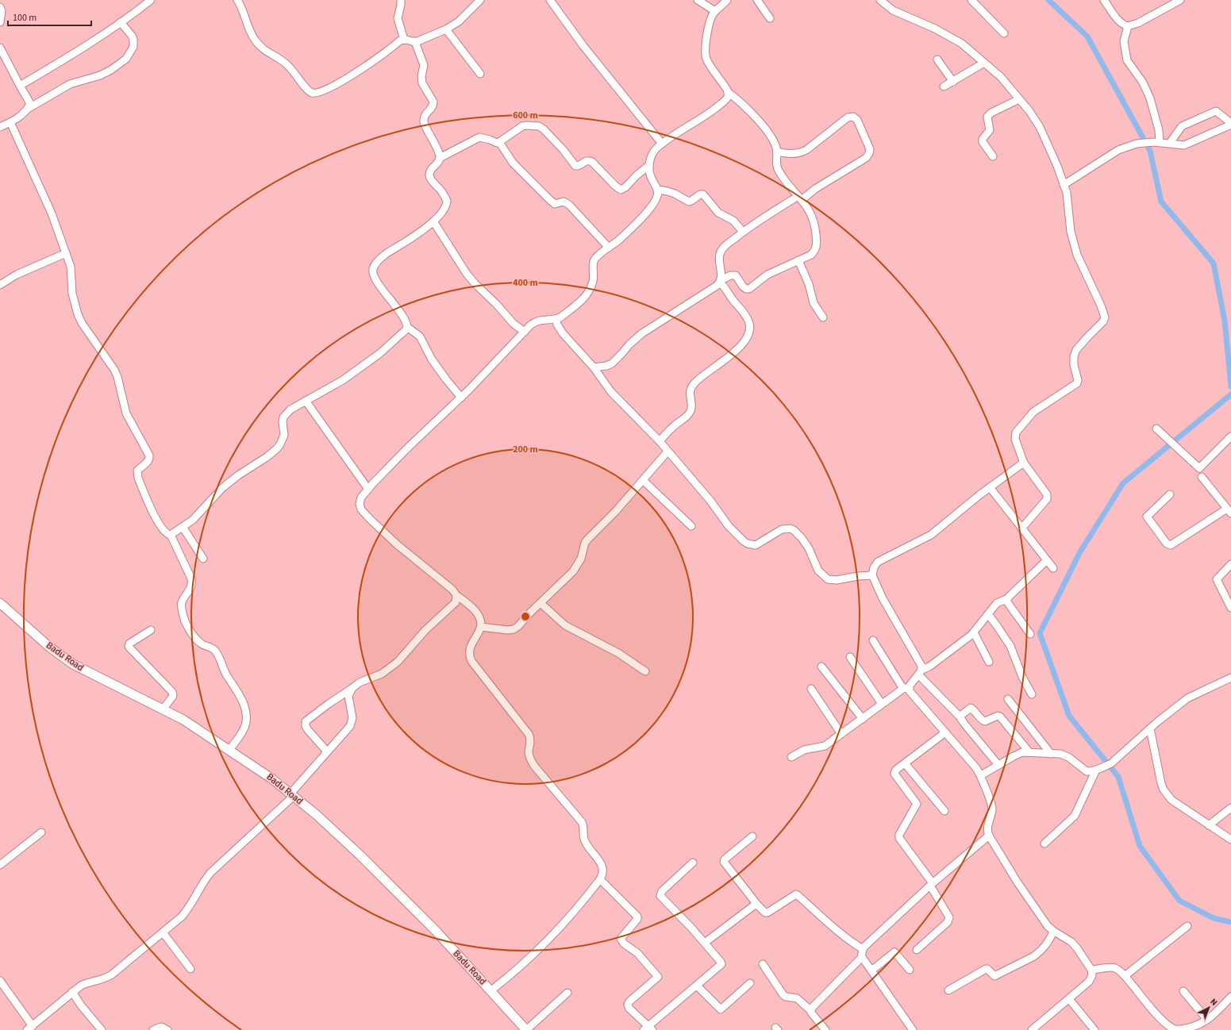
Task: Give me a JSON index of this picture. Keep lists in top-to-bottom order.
{
  "streets": {
    "main road": ["Badu Road"]
  },
  "scale_bar": "100 m",
  "north": "top right",
  "rings": ["600 m", "400 m", "200 m"]
}
